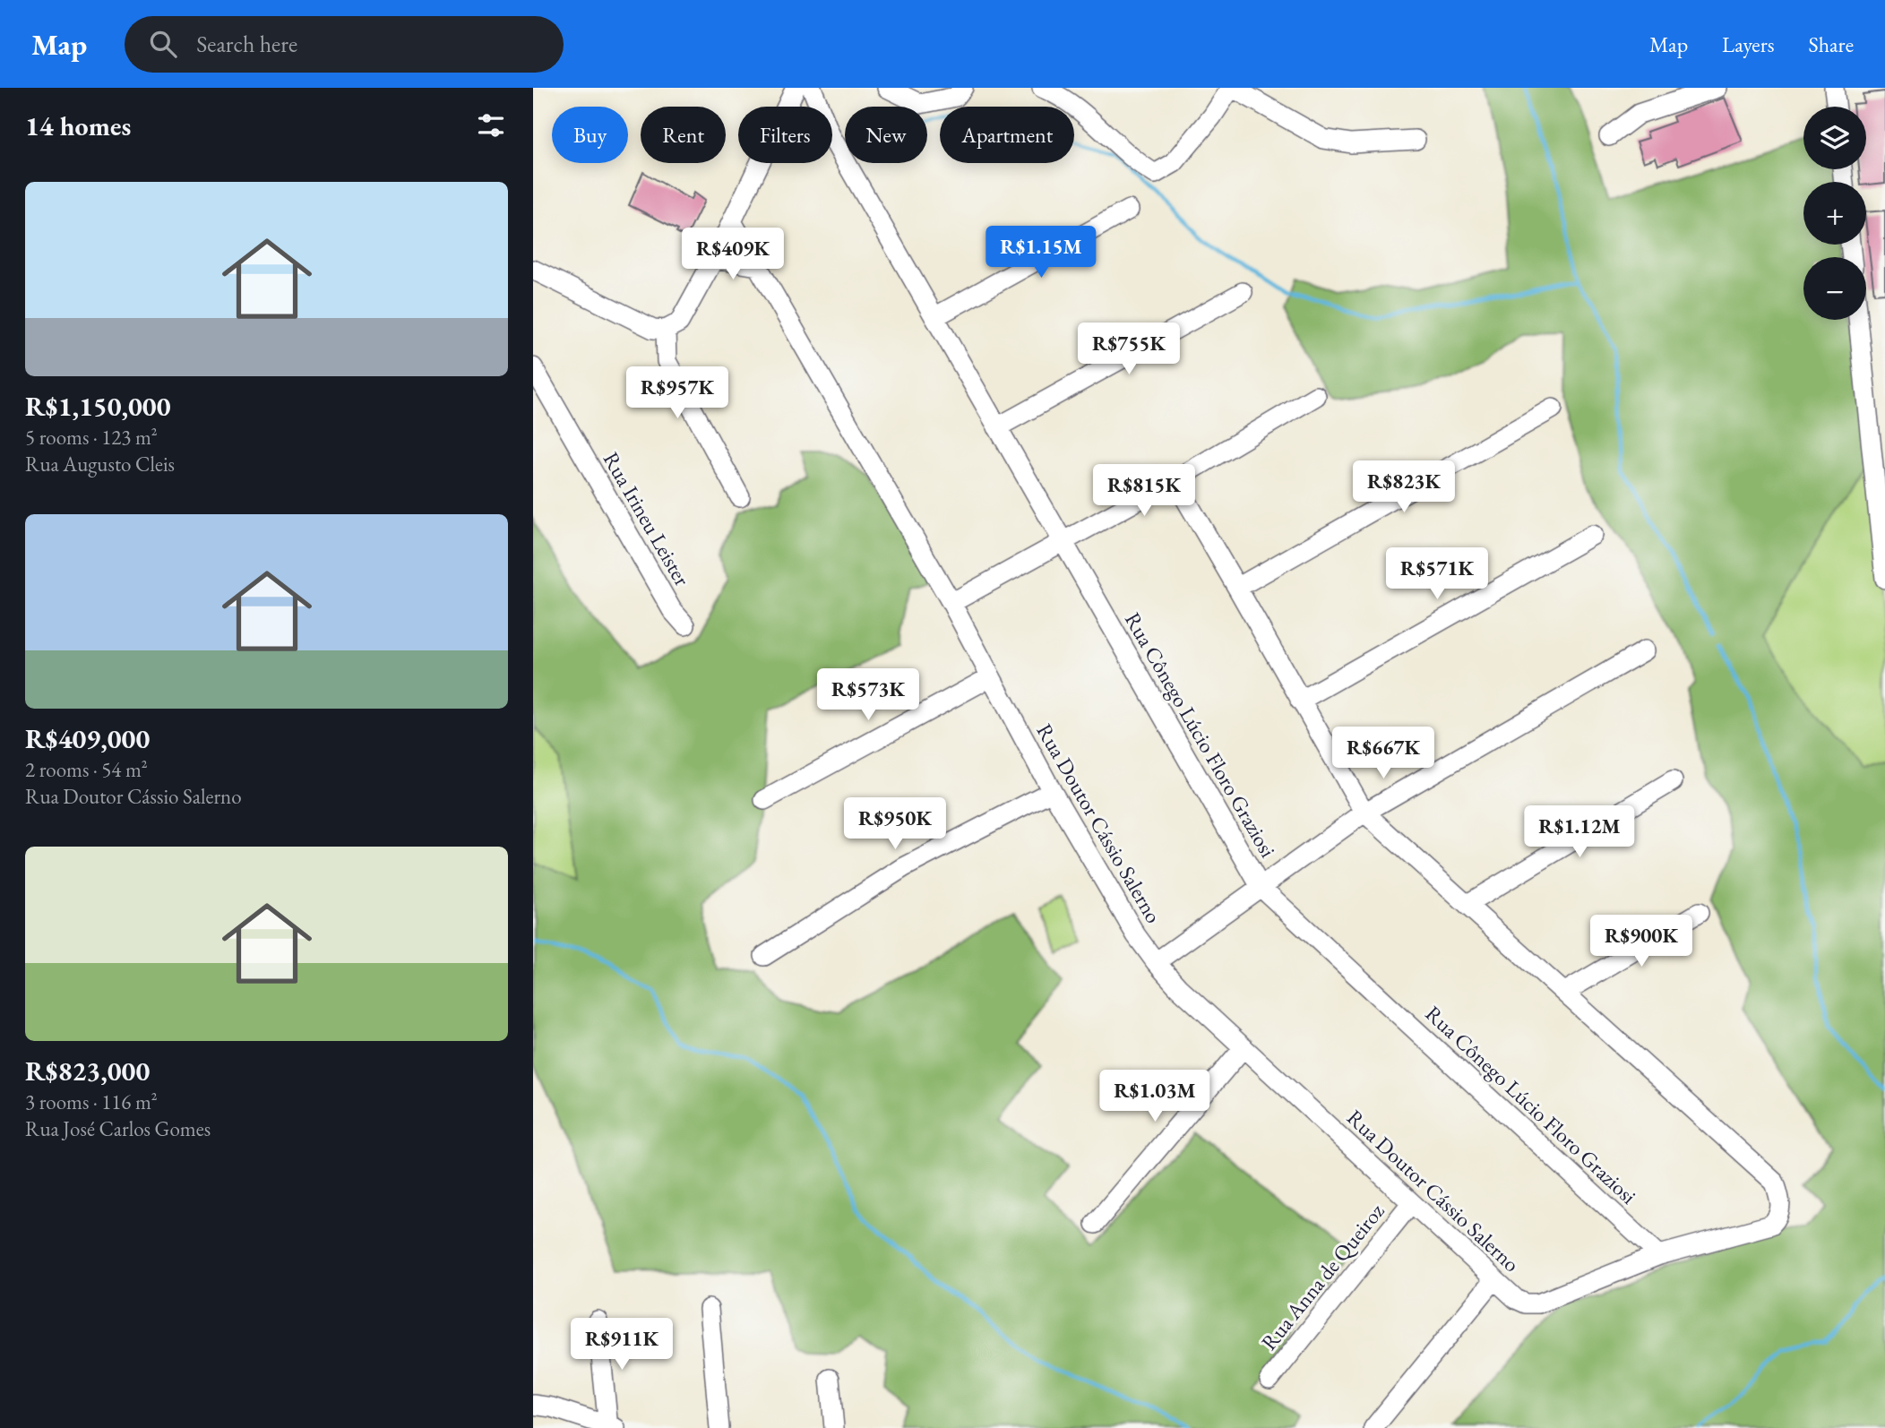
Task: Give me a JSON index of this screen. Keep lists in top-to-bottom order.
{
  "streets": {
    "street": [
      "Rua Irineu Leister",
      "Rua Cônego Lúcio Floro Graziosi",
      "Rua Doutor Cássio Salerno",
      "Rua Anna de Queiroz"
    ]
  },
  "crossings": [
    ["Rua Cônego Lúcio Floro Graziosi", "Rua Doutor Cássio Salerno"],
    ["Rua Doutor Cássio Salerno", "Rua Anna de Queiroz"]
  ],
  "page": {
    "header": "Map",
    "search": "Search here",
    "nav": ["Map", "Layers", "Share"],
    "heading": "14 homes",
    "map_buttons": ["+", "−"],
    "chip": [
      "Buy",
      "Rent",
      "Filters",
      "New",
      "Apartment"
    ],
    "list": [
      {
        "name": "R$1,150,000",
        "note": "5 rooms · 123 m² · Rua Augusto Cleis"
      },
      {
        "name": "R$409,000",
        "note": "2 rooms · 54 m² · Rua Doutor Cássio Salerno"
      },
      {
        "name": "R$823,000",
        "note": "3 rooms · 116 m² · Rua José Carlos Gomes"
      }
    ],
    "price": [
      "R$1.15M",
      "R$409K",
      "R$755K",
      "R$957K",
      "R$823K",
      "R$815K",
      "R$571K",
      "R$573K",
      "R$667K",
      "R$950K",
      "R$1.12M",
      "R$900K",
      "R$1.03M",
      "R$911K"
    ]
  }
}
